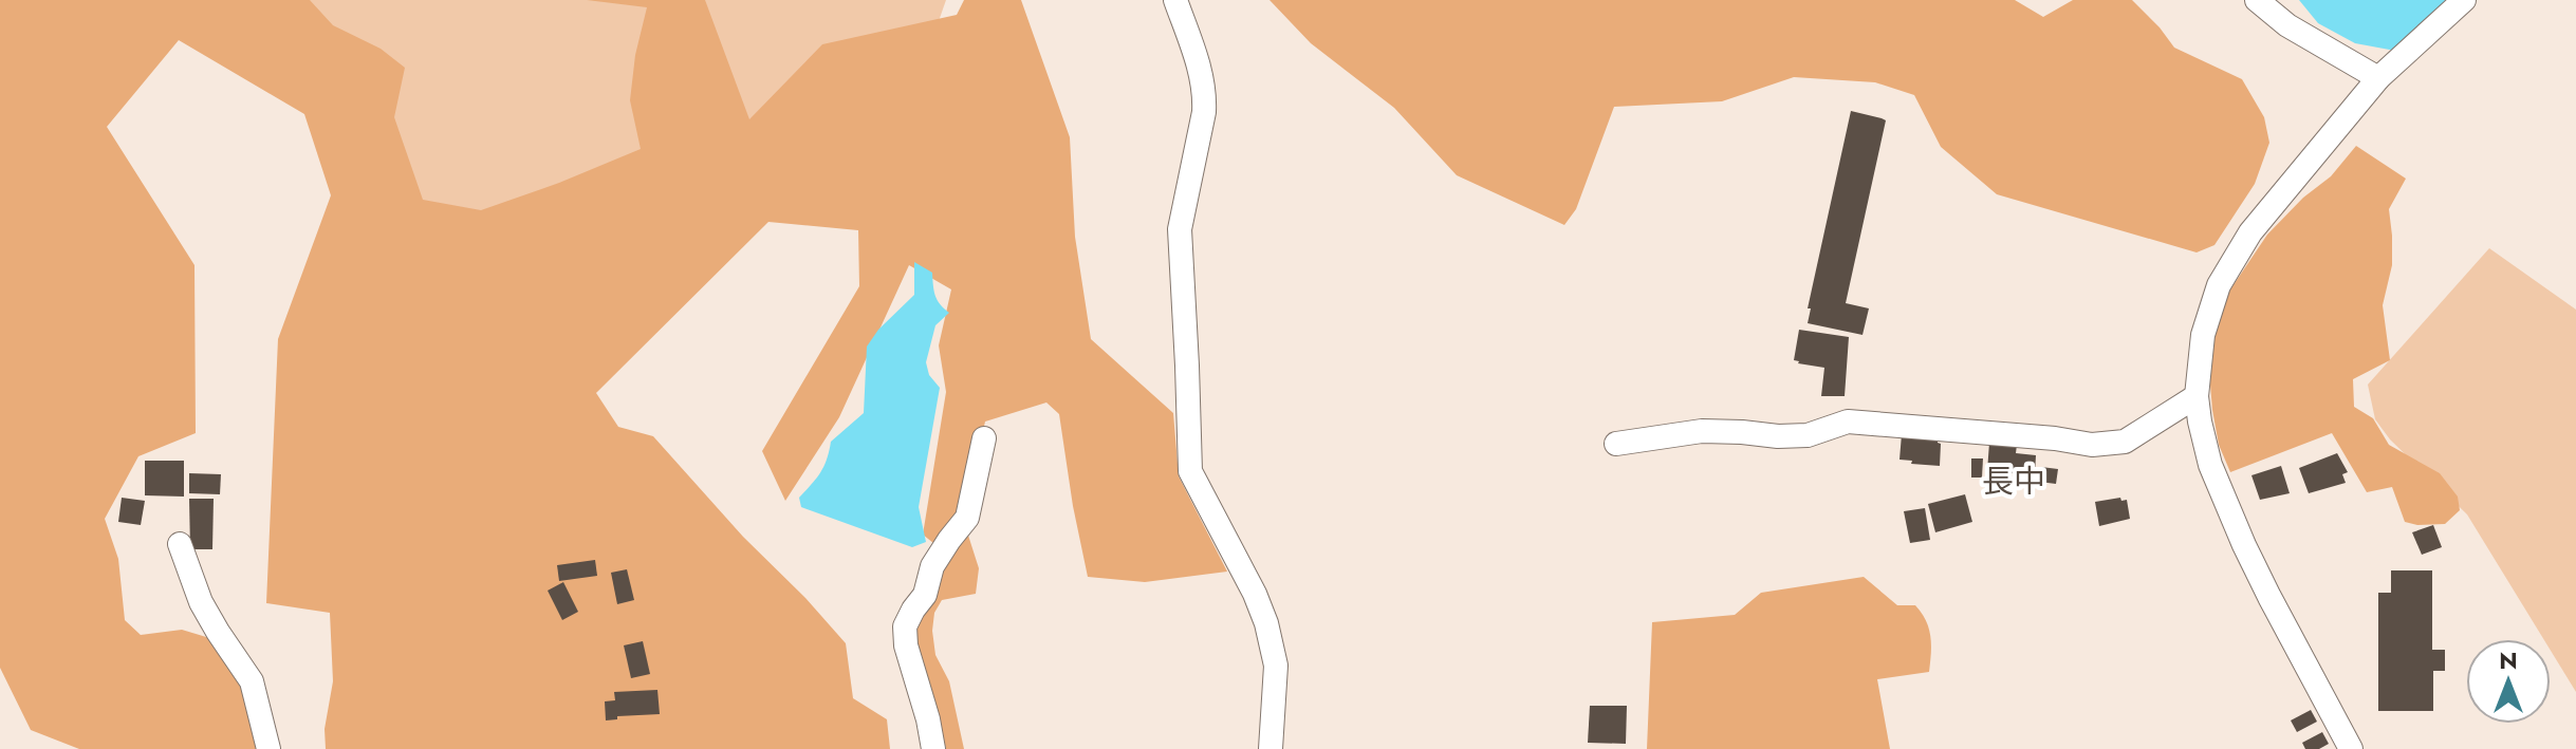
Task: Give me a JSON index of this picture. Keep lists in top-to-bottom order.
{
  "districts": ["長中"],
  "north": "top"
}
